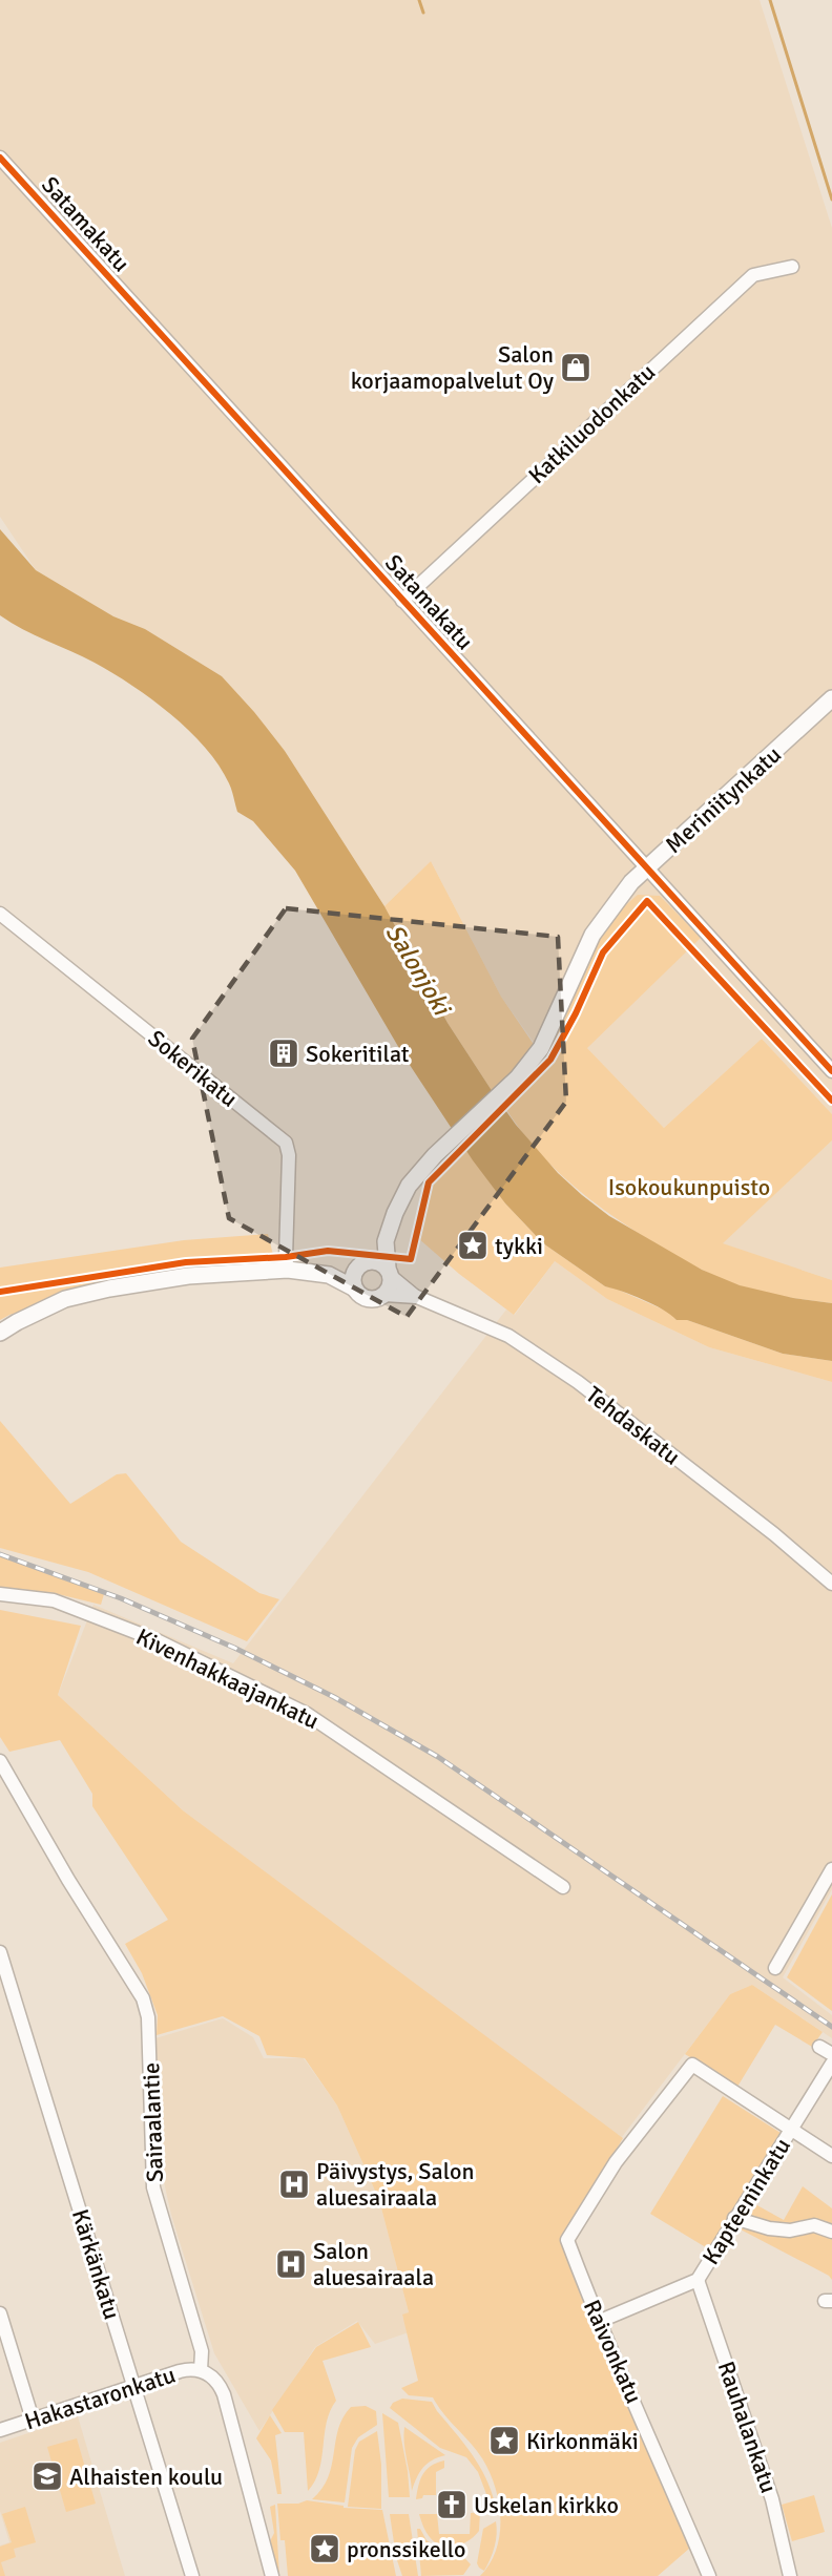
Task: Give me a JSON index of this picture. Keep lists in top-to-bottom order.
{
  "streets": {
    "main road": ["Meriniitynkatu"],
    "street": [
      "Satamakatu",
      "Katkiluodonkatu",
      "Sokerikatu",
      "Tehdaskatu",
      "Kivenhakkaajankatu",
      "Sairaalantie",
      "Kapteeninkatu",
      "Kärkänkatu",
      "Raivonkatu",
      "Hakastaronkatu",
      "Rauhalankatu"
    ]
  },
  "crossings": [
    ["Satamakatu", "Katkiluodonkatu"],
    ["Satamakatu", "Meriniitynkatu"],
    ["Meriniitynkatu", "Tehdaskatu"],
    ["Sairaalantie", "Hakastaronkatu"],
    ["Kapteeninkatu", "Raivonkatu"],
    ["Kapteeninkatu", "Rauhalankatu"],
    ["Kärkänkatu", "Hakastaronkatu"]
  ],
  "water": ["Salonjoki"],
  "parks": ["Isokoukunpuisto"],
  "places": {
    "shop": ["Salon korjaamopalvelut Oy"],
    "building": ["Sokeritilat"],
    "place": ["tykki", "Kirkonmäki", "pronssikello"],
    "hospital": ["Päivystys, Salon aluesairaala", "Salon aluesairaala"],
    "school or university": ["Alhaisten koulu"],
    "church": ["Uskelan kirkko"]
  }
}
